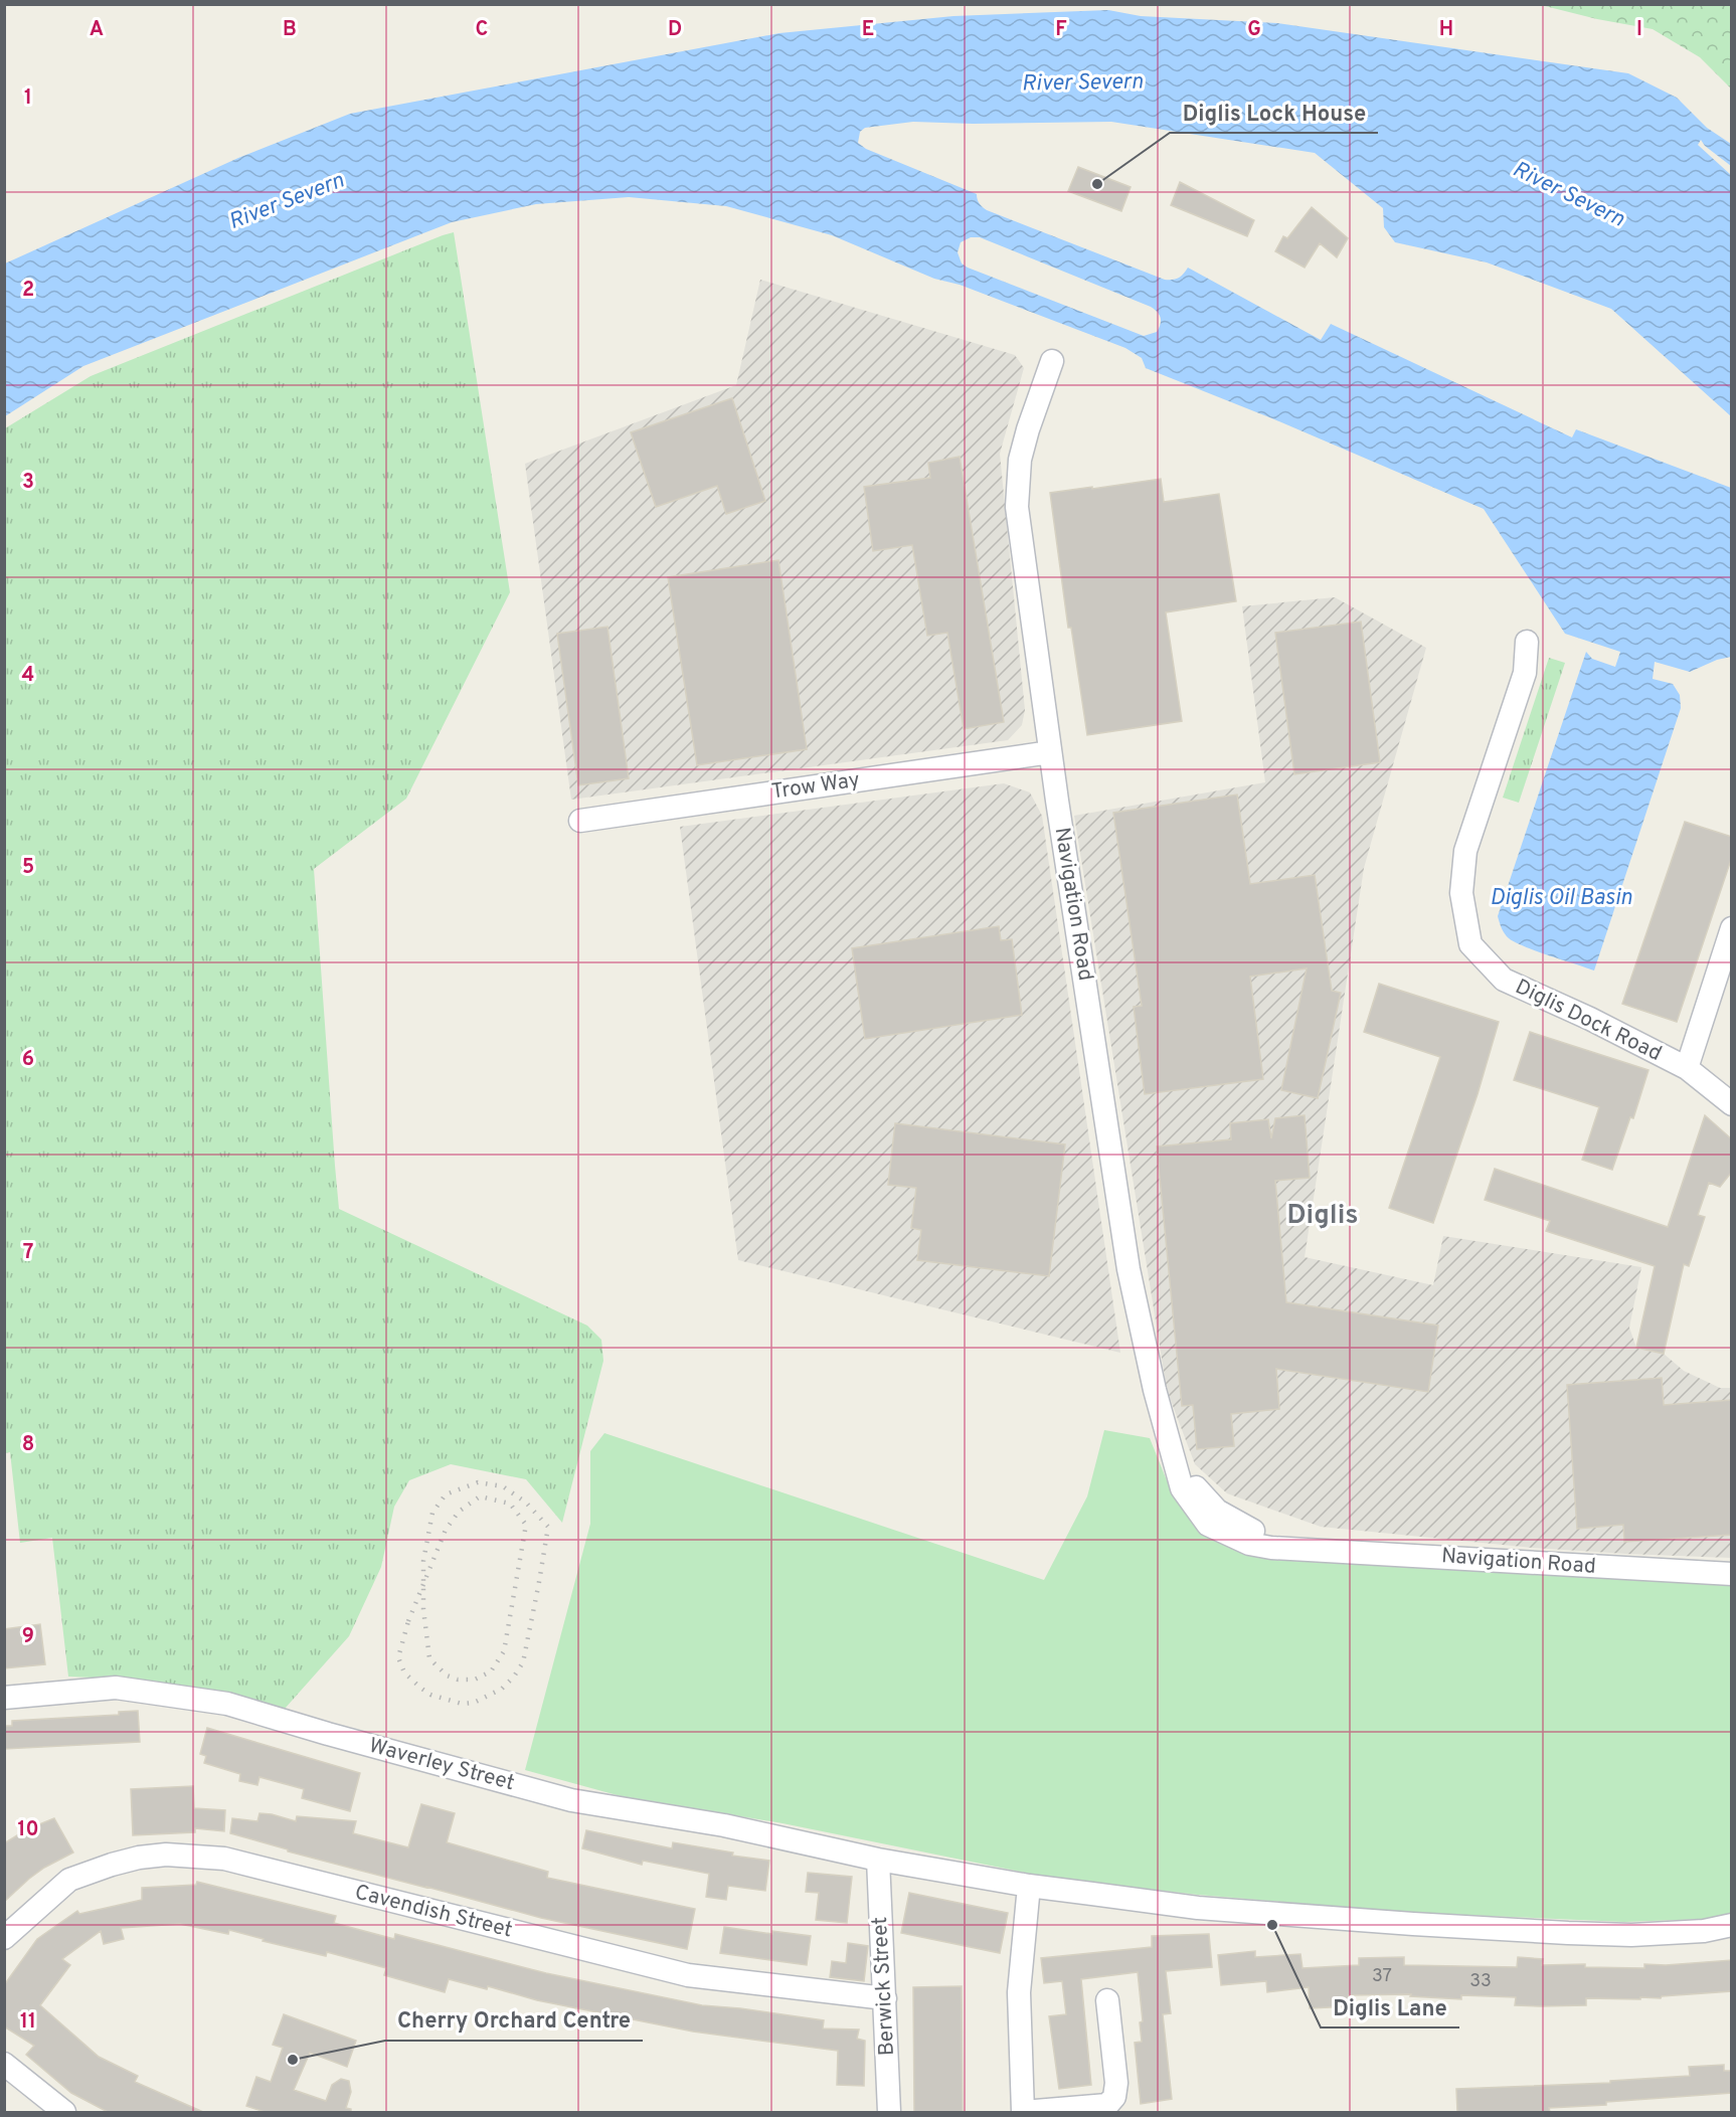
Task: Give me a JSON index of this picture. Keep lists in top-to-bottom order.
{
  "streets": {
    "street": [
      "Trow Way",
      "Navigation Road",
      "Diglis Dock Road",
      "Waverley Street",
      "Cavendish Street",
      "Berwick Street"
    ]
  },
  "crossings": [
    ["Trow Way", "Navigation Road"],
    ["Waverley Street", "Berwick Street"],
    ["Cavendish Street", "Berwick Street"]
  ],
  "districts": ["Diglis"],
  "water": ["River Severn", "Diglis Oil Basin"],
  "places": ["Diglis Lock House", "Diglis Lane", "Cherry Orchard Centre"],
  "house_numbers": ["37", "33"],
  "grid": {
    "columns": [
      "A",
      "B",
      "C",
      "D",
      "E",
      "F",
      "G",
      "H",
      "I"
    ],
    "rows": [
      "1",
      "2",
      "3",
      "4",
      "5",
      "6",
      "7",
      "8",
      "9",
      "10",
      "11"
    ]
  }
}
